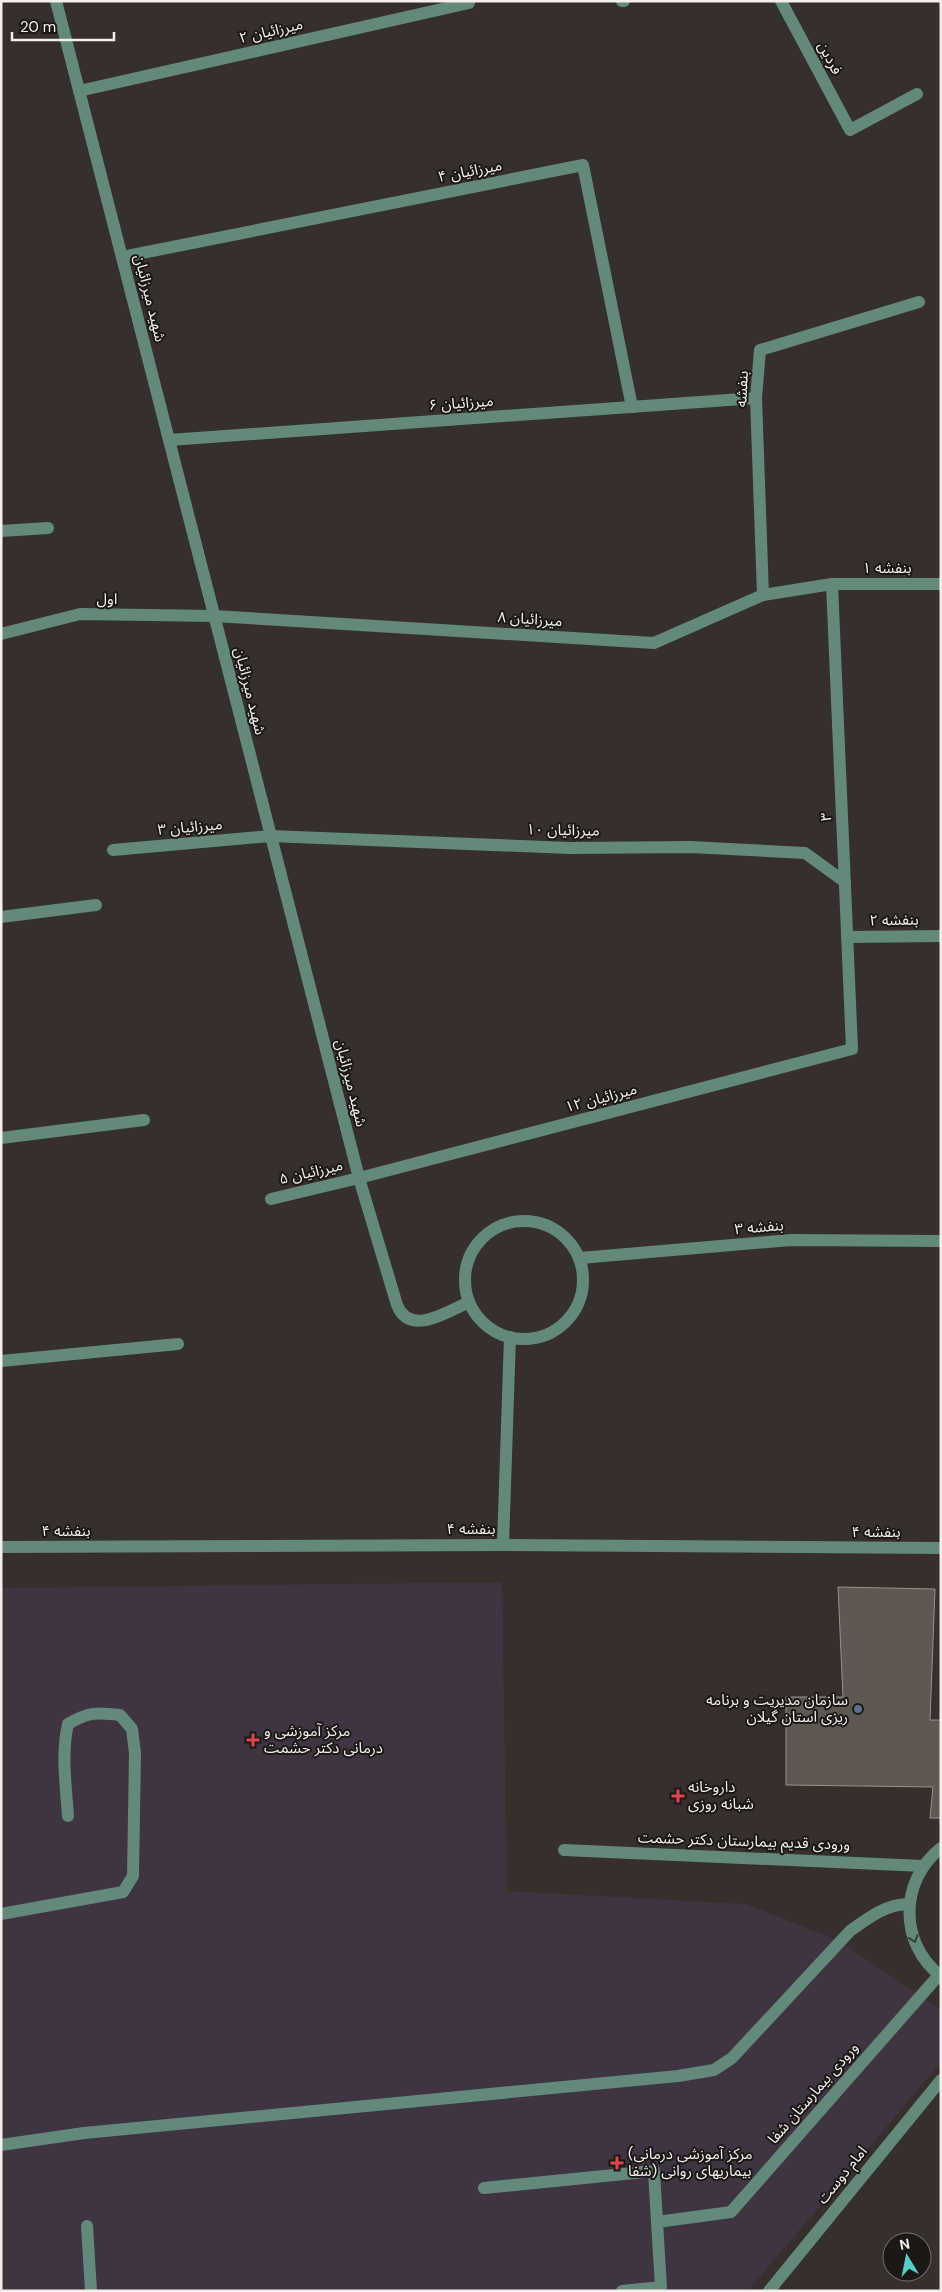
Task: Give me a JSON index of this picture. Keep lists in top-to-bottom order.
{
  "streets": {
    "street": [
      "میرزائیان ۲",
      "فردین",
      "میرزائیان ۴",
      "شهید میرزائیان",
      "بنفشه",
      "میرزائیان ۶",
      "بنفشه ۱",
      "اول",
      "میرزائیان ۸",
      "۳",
      "میرزائیان ۳",
      "میرزائیان ۱۰",
      "بنفشه ۲",
      "میرزائیان ۱۲",
      "میرزائیان ۵",
      "بنفشه ۳",
      "بنفشه ۴",
      "ورودی قدیم بیمارستان دکتر حشمت",
      "ورودی بیمارستان شفا",
      "امام دوست"
    ]
  },
  "crossings": [
    ["میرزائیان ۲", "شهید میرزائیان"],
    ["میرزائیان ۴", "شهید میرزائیان"],
    ["میرزائیان ۴", "میرزائیان ۶"],
    ["شهید میرزائیان", "میرزائیان ۶"],
    ["شهید میرزائیان", "اول"],
    ["شهید میرزائیان", "میرزائیان ۸"],
    ["شهید میرزائیان", "میرزائیان ۳"],
    ["شهید میرزائیان", "میرزائیان ۱۰"],
    ["شهید میرزائیان", "میرزائیان ۱۲"],
    ["شهید میرزائیان", "میرزائیان ۵"],
    ["شهید میرزائیان", "بنفشه ۳"],
    ["بنفشه", "میرزائیان ۶"],
    ["بنفشه", "میرزائیان ۸"],
    ["بنفشه ۱", "میرزائیان ۸"],
    ["بنفشه ۱", "۳"],
    ["اول", "میرزائیان ۸"],
    ["میرزائیان ۸", "۳"],
    ["۳", "میرزائیان ۱۰"],
    ["۳", "بنفشه ۲"],
    ["۳", "میرزائیان ۱۲"],
    ["میرزائیان ۳", "میرزائیان ۱۰"],
    ["میرزائیان ۱۲", "میرزائیان ۵"]
  ],
  "places": {
    "other": ["سازمان مدیریت و برنامه ریزی استان گیلان"],
    "health": ["مرکز آموزشی و ‌درمانی دکتر حشمت", "داروخانه شبانه روزی", "(مرکز آموزشی درمانی بیماریهای روانی (شفا"]
  },
  "scale_bar": "20 m",
  "north": "top"
}
